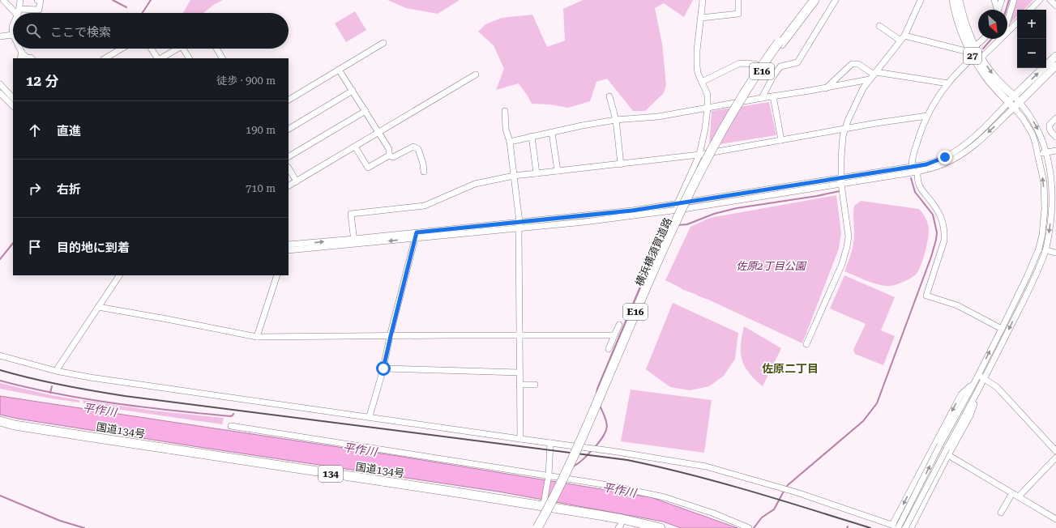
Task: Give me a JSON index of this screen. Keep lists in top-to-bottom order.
{
  "streets": {
    "highway": [
      "E16",
      "横浜横須賀道路",
      "国道134号",
      "134"
    ],
    "main road": ["27"]
  },
  "districts": ["佐原二丁目"],
  "water": ["平作川"],
  "parks": ["佐原2丁目公園"],
  "north": "bottom right",
  "page": {
    "map_buttons": ["+", "−"],
    "search": "ここで検索",
    "heading": ["12 分", "徒歩 · 900 m"],
    "list": [
      ["直進", "190 m"],
      ["右折", "710 m"],
      "目的地に到着"
    ]
  }
}
